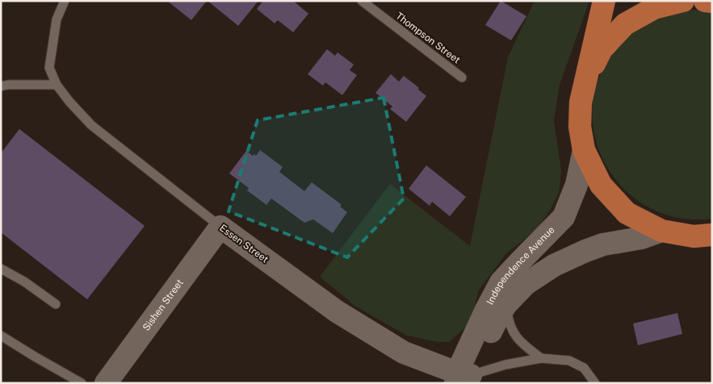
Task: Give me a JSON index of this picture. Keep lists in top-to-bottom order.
{
  "streets": {
    "main road": ["Essen Street", "Independence Avenue", "Sishen Street"],
    "lane": ["Thompson Street"]
  },
  "crossings": [
    ["Essen Street", "Independence Avenue"],
    ["Essen Street", "Sishen Street"]
  ]
}
